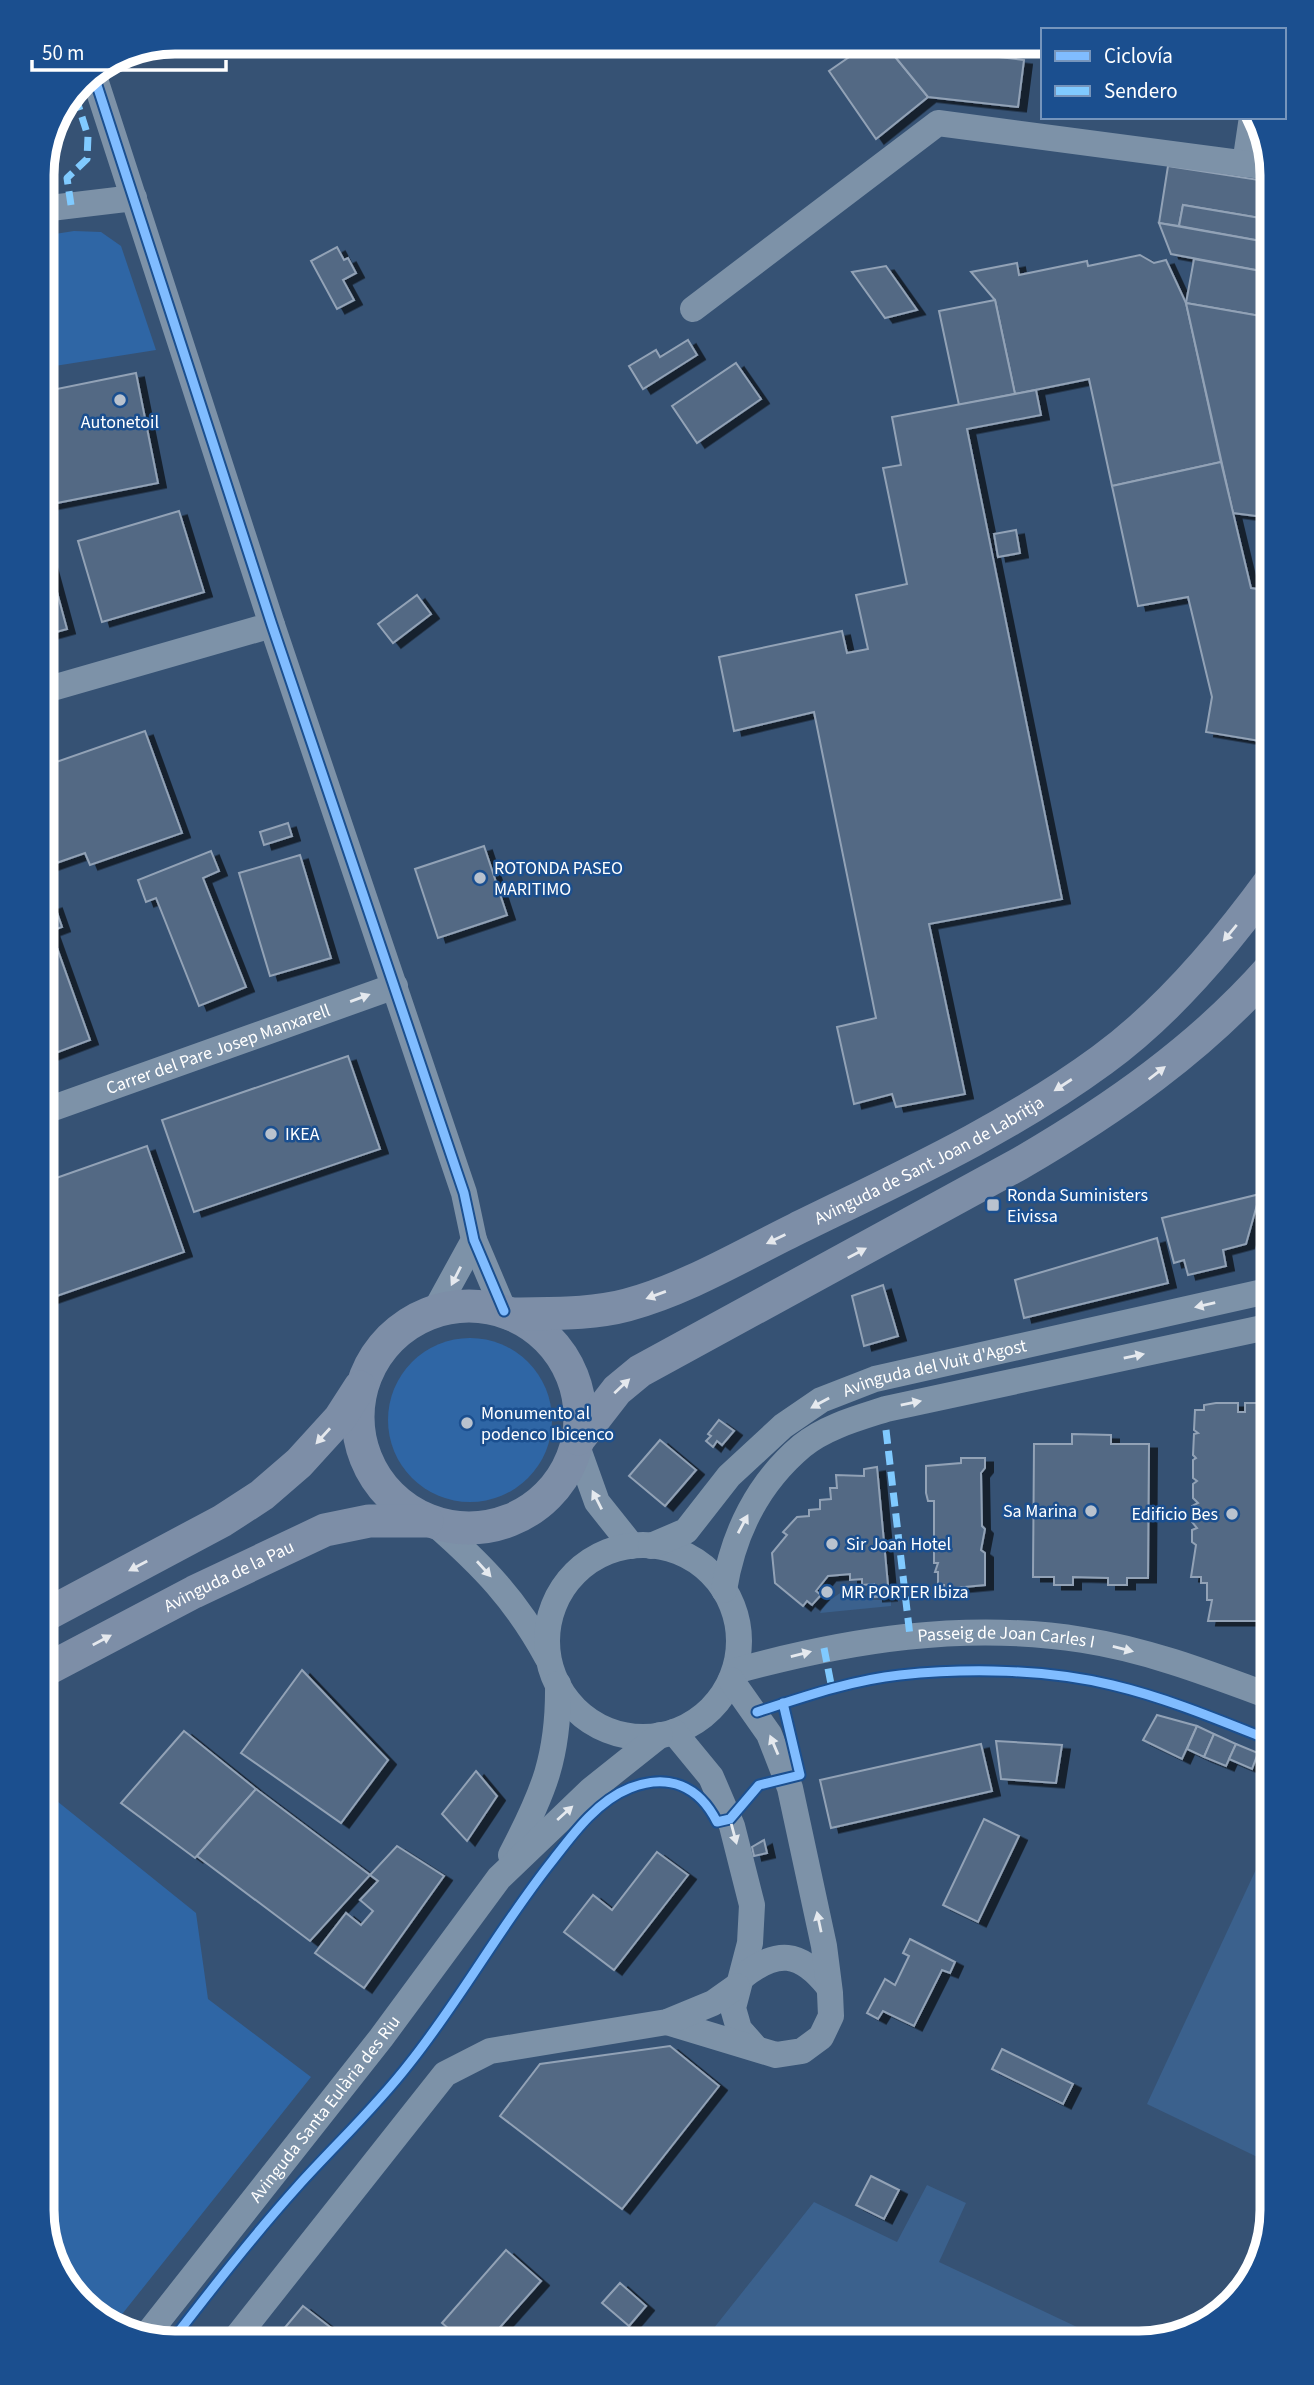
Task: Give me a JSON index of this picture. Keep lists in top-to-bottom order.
{
  "streets": {
    "main road": ["Avinguda de Sant Joan de Labritja", "Avinguda de la Pau"],
    "street": [
      "Carrer del Pare Josep Manxarell",
      "Avinguda del Vuit d'Agost",
      "Passeig de Joan Carles I",
      "Avinguda Santa Eulària des Riu"
    ]
  },
  "crossings": [
    ["Avinguda de Sant Joan de Labritja", "Avinguda de la Pau"],
    ["Avinguda del Vuit d'Agost", "Passeig de Joan Carles I"],
    ["Avinguda del Vuit d'Agost", "Avinguda Santa Eulària des Riu"],
    ["Passeig de Joan Carles I", "Avinguda Santa Eulària des Riu"]
  ],
  "one_way": ["Carrer del Pare Josep Manxarell", "Passeig de Joan Carles I"],
  "places": {
    "other": [
      "Autonetoil",
      "ROTONDA PASEO MARITIMO",
      "IKEA",
      "Monumento al podenco Ibicenco",
      "Sa Marina",
      "Edificio Bes",
      "Sir Joan Hotel",
      "MR PORTER Ibiza"
    ],
    "transit": ["Ronda Suministers Eivissa"]
  },
  "legend": ["Ciclovía", "Sendero"],
  "scale_bar": "50 m"
}
